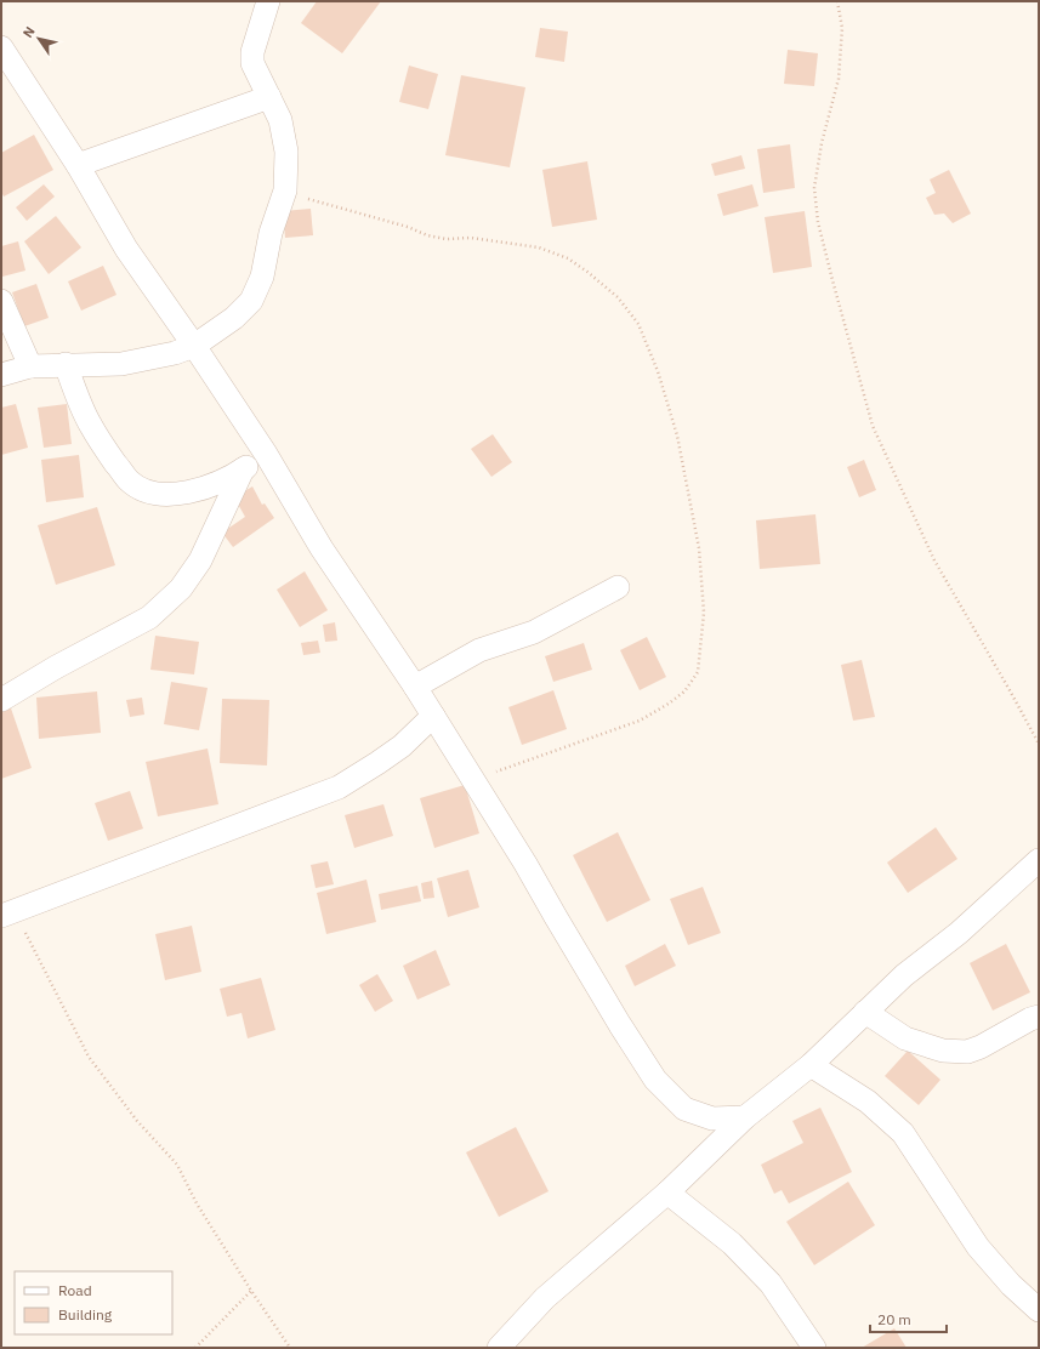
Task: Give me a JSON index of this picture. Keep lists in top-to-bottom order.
{
  "legend": ["Road", "Building"],
  "scale_bar": "20 m",
  "north": "top left"
}
